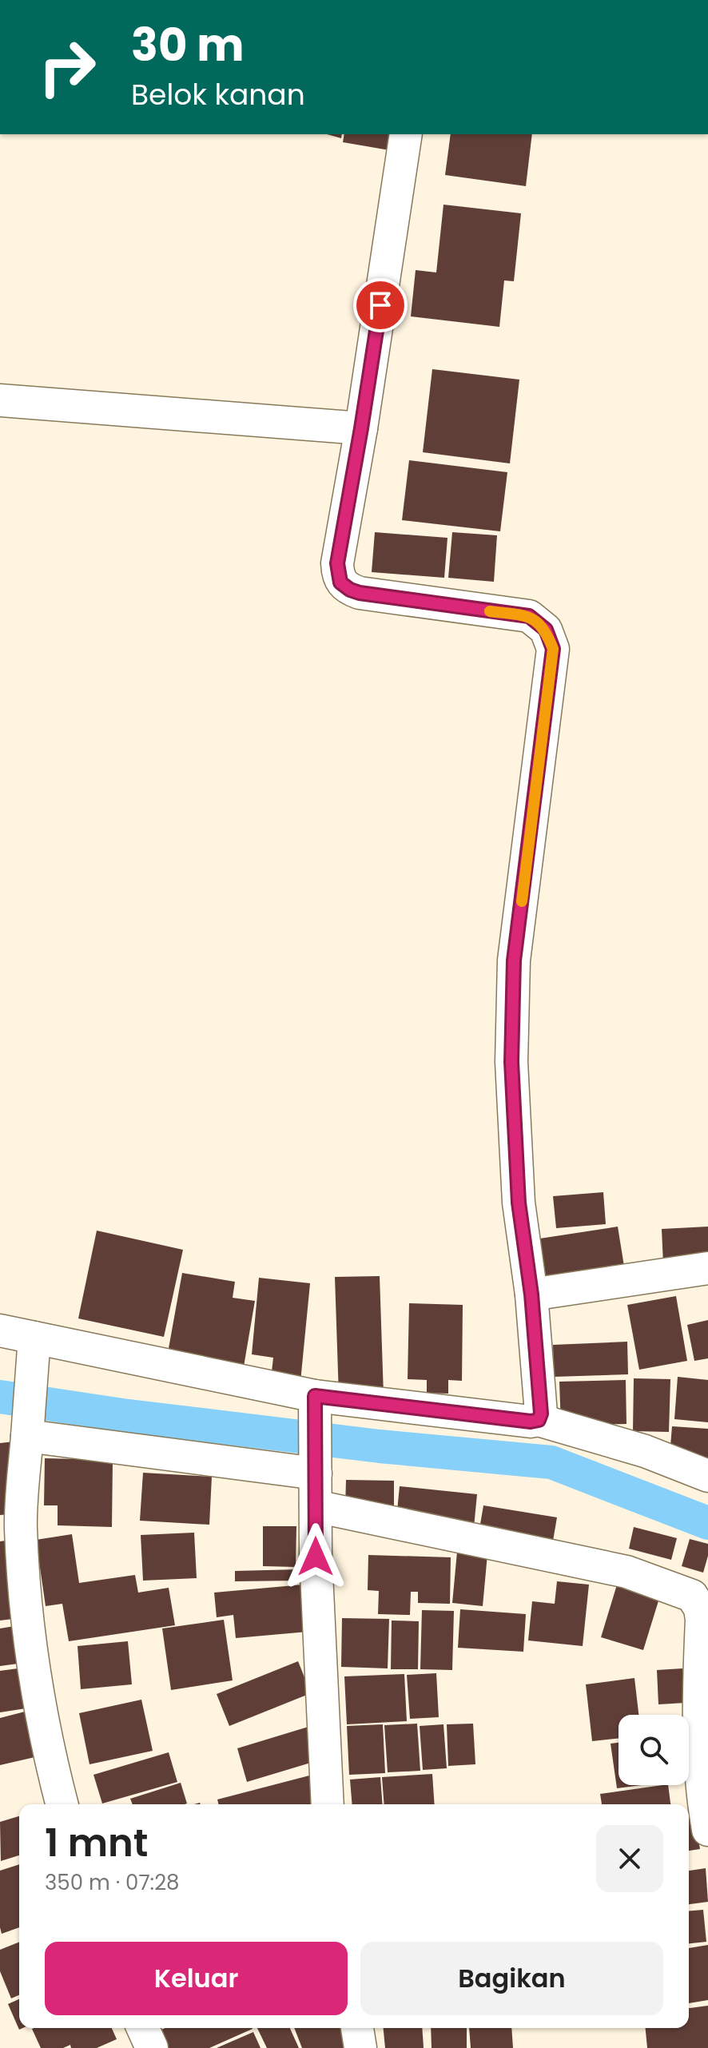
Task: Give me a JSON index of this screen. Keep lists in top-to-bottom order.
{
  "page": {
    "turn": ["30 m", "Belok kanan"],
    "heading": ["1 mnt", "350 m · 07:28"],
    "buttons": ["Keluar", "Bagikan"]
  }
}
